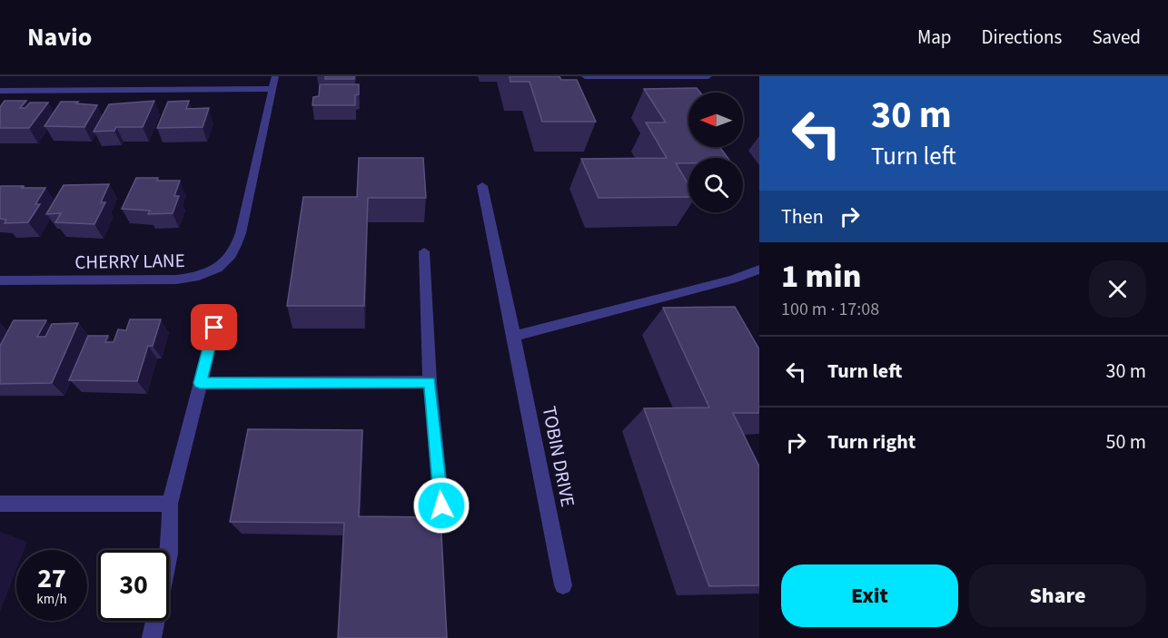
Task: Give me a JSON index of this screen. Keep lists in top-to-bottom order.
{
  "streets": {
    "street": ["CHERRY LANE", "TOBIN DRIVE"]
  },
  "north": "left",
  "page": {
    "header": "Navio",
    "nav": ["Map", "Directions", "Saved"],
    "turn": ["30 m", "Turn left"],
    "then": "Then",
    "heading": ["1 min", "100 m · 17:08"],
    "list": [
      {
        "name": "Turn left",
        "value": "30 m"
      },
      {
        "name": "Turn right",
        "value": "50 m"
      }
    ],
    "speed": "27 km/h",
    "limit": "30",
    "buttons": ["Exit", "Share"]
  }
}
